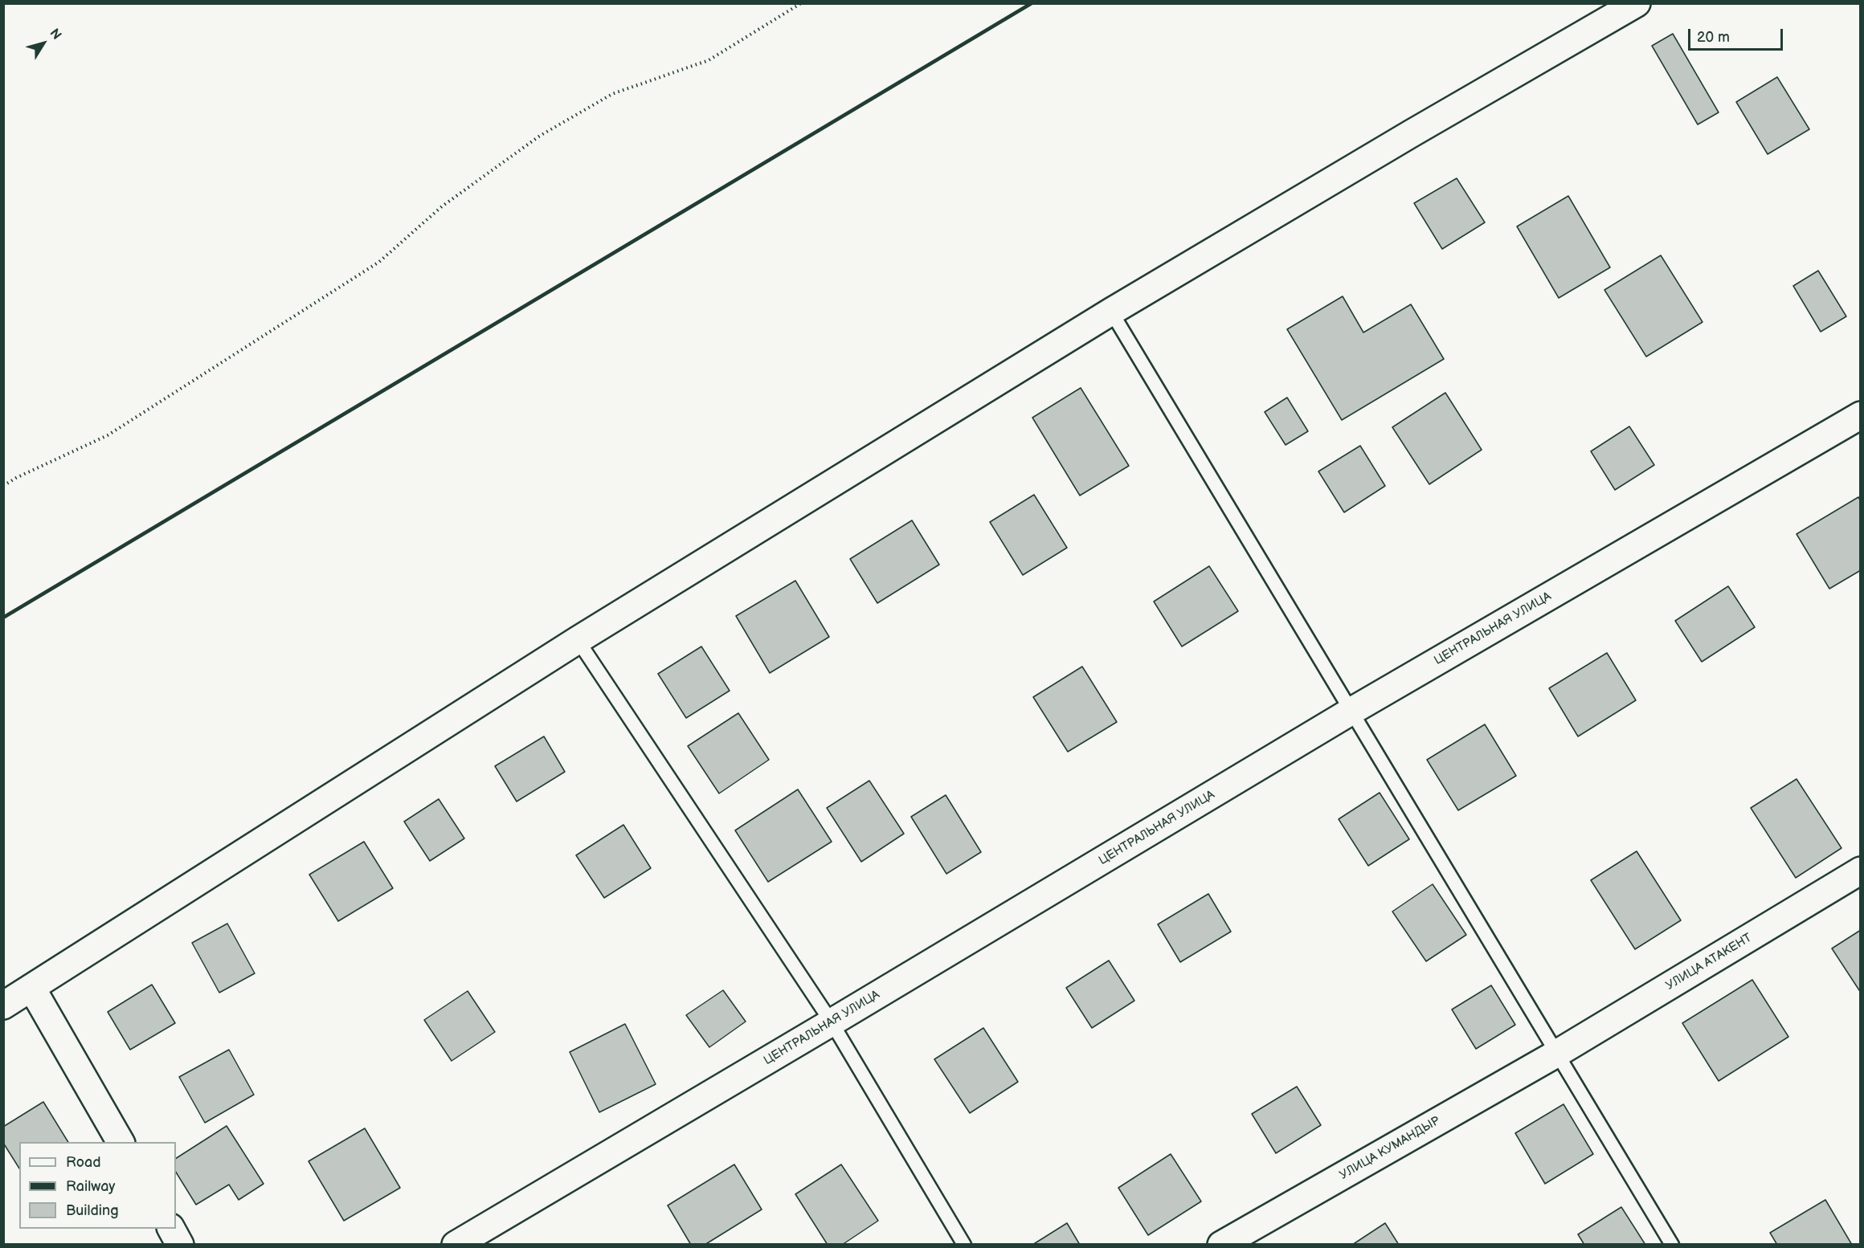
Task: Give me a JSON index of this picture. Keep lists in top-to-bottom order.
{
  "streets": {
    "street": ["ЦЕНТРАЛЬНАЯ УЛИЦА", "УЛИЦА АТАКЕНТ", "УЛИЦА КУМАНДЫР"]
  },
  "crossings": [
    ["УЛИЦА АТАКЕНТ", "УЛИЦА КУМАНДЫР"]
  ],
  "legend": ["Road", "Railway", "Building"],
  "scale_bar": "20 m",
  "north": "top right"
}
